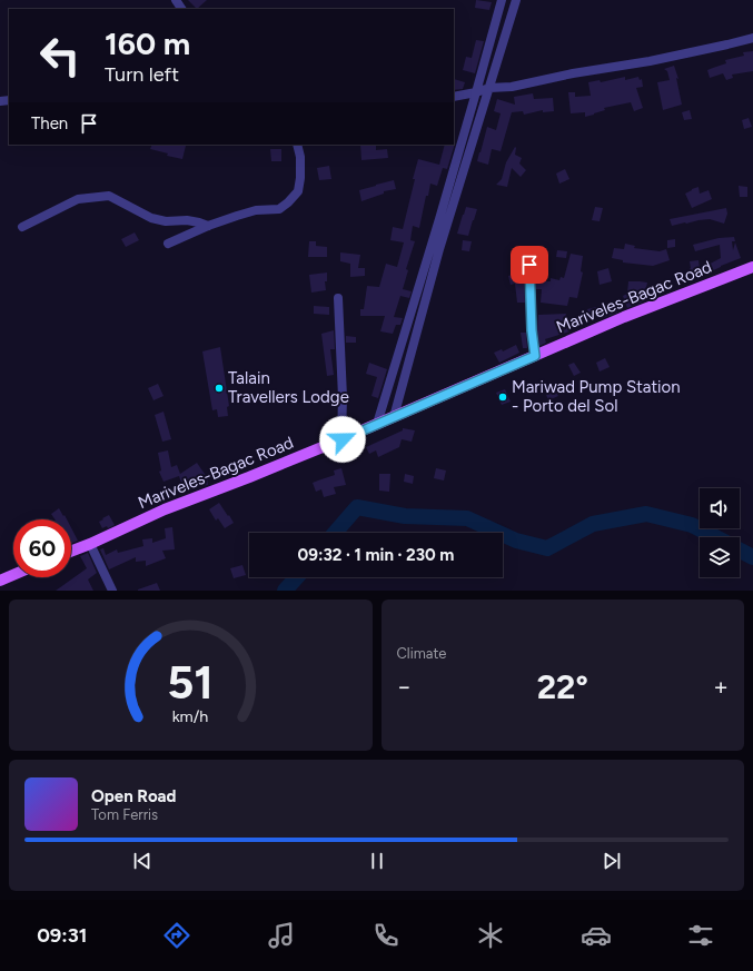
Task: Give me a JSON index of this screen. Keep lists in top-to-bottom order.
{
  "streets": {
    "main road": ["Mariveles-Bagac Road"]
  },
  "places": ["Talain Travellers Lodge", "Mariwad Pump Station - Porto del Sol"],
  "page": {
    "turn": ["160 m", "Turn left"],
    "then": "Then",
    "limit": "60",
    "trip": "09:32 · 1 min · 230 m",
    "tile": "Climate",
    "heat": ["−", "22°", "+"],
    "song": ["Open Road", "Tom Ferris"],
    "tabs": "09:31",
    "gauge": ["51", "km/h"]
  }
}
